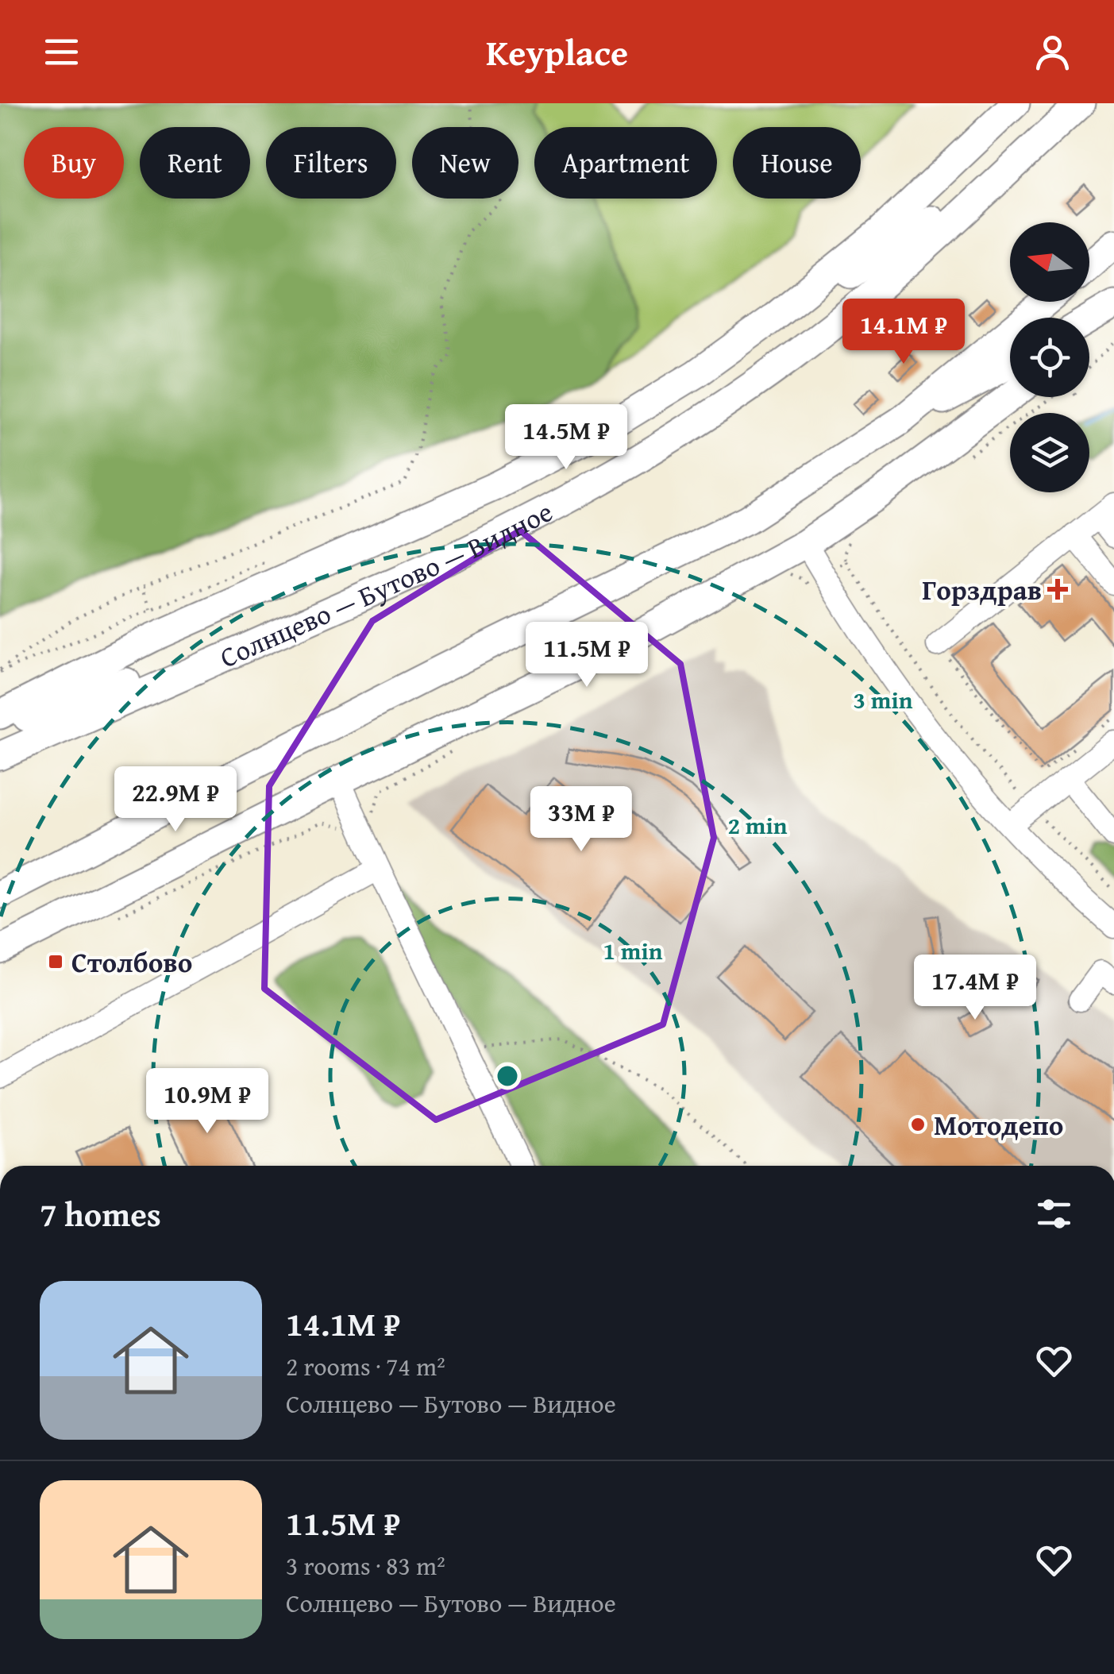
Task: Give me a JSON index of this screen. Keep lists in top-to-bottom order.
{
  "streets": {
    "main road": ["Солнцево — Бутово — Видное"]
  },
  "places": {
    "health": ["Горздрав"],
    "transit": ["Столбово"],
    "other": ["Мотодепо"]
  },
  "north": "left",
  "page": {
    "header": "Keyplace",
    "chip": [
      "Buy",
      "Rent",
      "Filters",
      "New",
      "Apartment",
      "House"
    ],
    "price": [
      "14.1M ₽",
      "14.5M ₽",
      "11.5M ₽",
      "22.9M ₽",
      "33M ₽",
      "17.4M ₽",
      "10.9M ₽"
    ],
    "heading": "7 homes",
    "list": [
      {
        "name": "14.1M ₽",
        "note": "2 rooms · 74 m² · Солнцево — Бутово — Видное"
      },
      {
        "name": "11.5M ₽",
        "note": "3 rooms · 83 m² · Солнцево — Бутово — Видное"
      }
    ]
  },
  "rings": ["3 min", "2 min", "1 min"]
}
